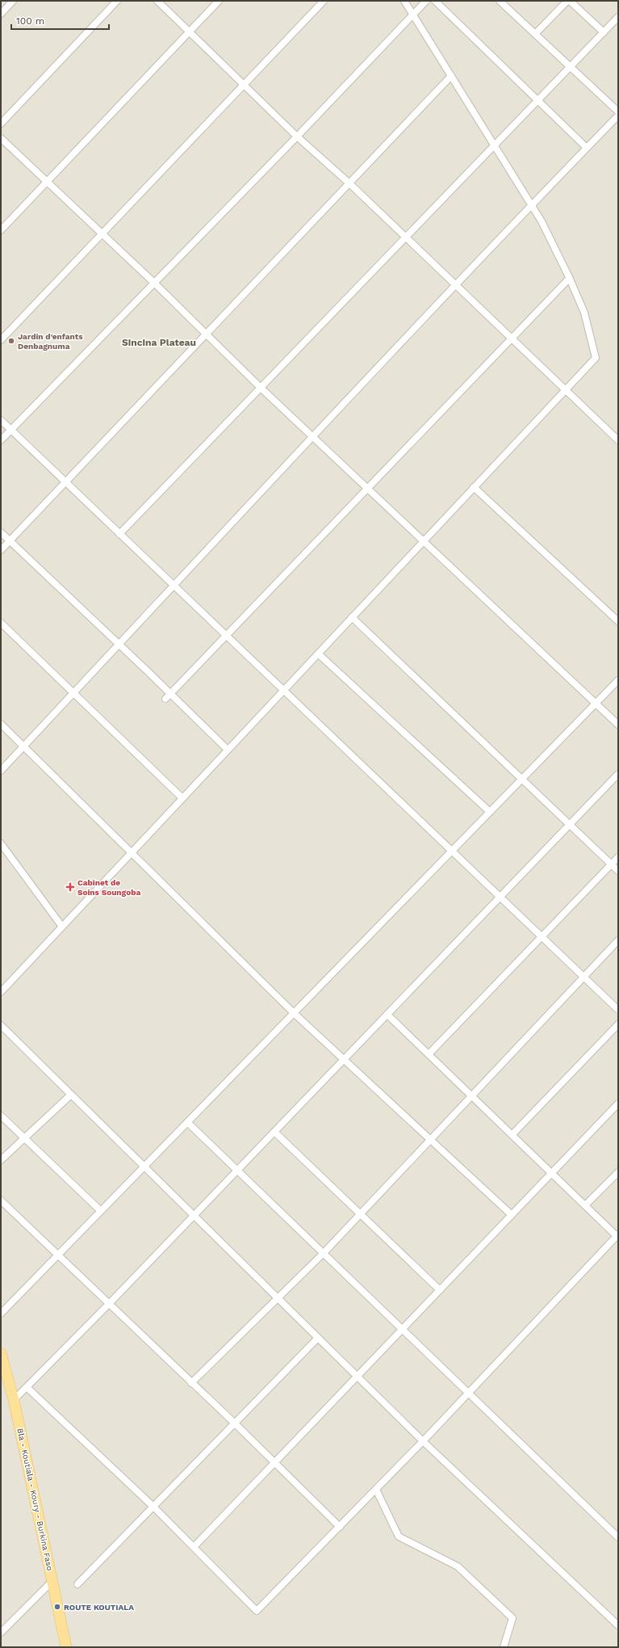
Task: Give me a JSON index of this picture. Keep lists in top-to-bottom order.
{
  "streets": {
    "main road": ["Bla - Koutiala - Koury - Burkina Faso"]
  },
  "districts": ["Sincina Plateau"],
  "places": {
    "other": ["Jardin d'enfants Denbagnuma", "ROUTE KOUTIALA"],
    "health": ["Cabinet de Soins Soungoba"]
  },
  "scale_bar": "100 m"
}
